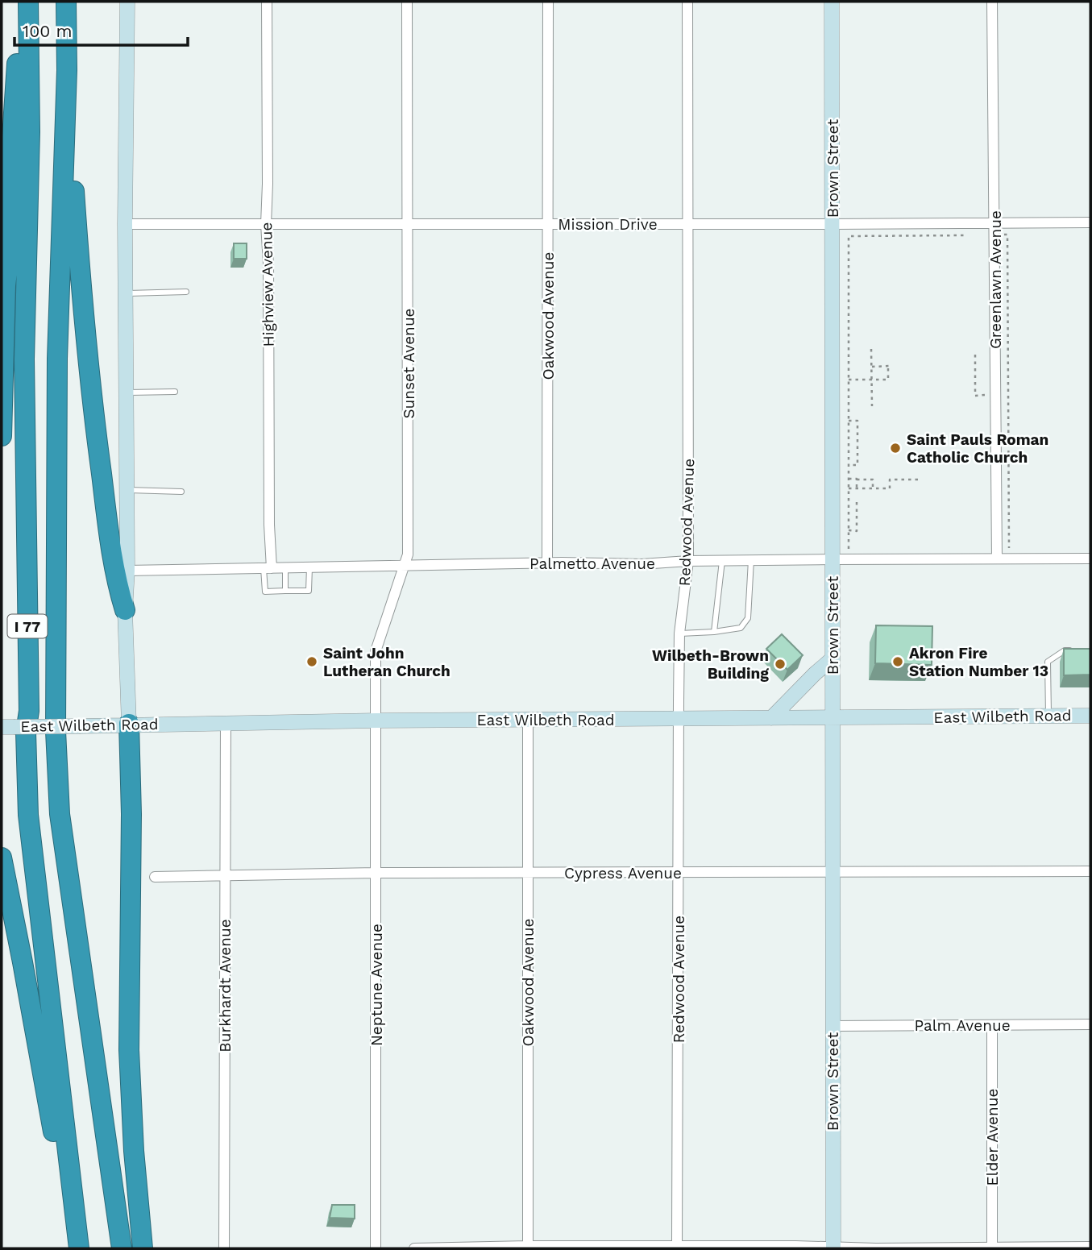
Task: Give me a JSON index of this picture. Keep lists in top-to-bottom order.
{
  "streets": {
    "highway": ["I 77"],
    "main road": ["Brown Street", "East Wilbeth Road"],
    "street": [
      "Mission Drive",
      "Greenlawn Avenue",
      "Highview Avenue",
      "Oakwood Avenue",
      "Sunset Avenue",
      "Redwood Avenue",
      "Palmetto Avenue",
      "Cypress Avenue",
      "Neptune Avenue",
      "Burkhardt Avenue",
      "Palm Avenue",
      "Elder Avenue"
    ]
  },
  "crossings": [
    ["Brown Street", "Mission Drive"],
    ["Brown Street", "Palmetto Avenue"],
    ["Brown Street", "East Wilbeth Road"],
    ["Brown Street", "Cypress Avenue"],
    ["Brown Street", "Palm Avenue"],
    ["Mission Drive", "Greenlawn Avenue"],
    ["Mission Drive", "Highview Avenue"],
    ["Mission Drive", "Oakwood Avenue"],
    ["Mission Drive", "Sunset Avenue"],
    ["Mission Drive", "Redwood Avenue"],
    ["Greenlawn Avenue", "Palmetto Avenue"],
    ["Highview Avenue", "Palmetto Avenue"],
    ["Oakwood Avenue", "Palmetto Avenue"],
    ["Oakwood Avenue", "East Wilbeth Road"],
    ["Oakwood Avenue", "Cypress Avenue"],
    ["Sunset Avenue", "Palmetto Avenue"],
    ["Sunset Avenue", "East Wilbeth Road"],
    ["Sunset Avenue", "Neptune Avenue"],
    ["Redwood Avenue", "Palmetto Avenue"],
    ["Redwood Avenue", "East Wilbeth Road"],
    ["Redwood Avenue", "Cypress Avenue"],
    ["East Wilbeth Road", "Neptune Avenue"],
    ["East Wilbeth Road", "Burkhardt Avenue"],
    ["Cypress Avenue", "Neptune Avenue"],
    ["Cypress Avenue", "Burkhardt Avenue"],
    ["Palm Avenue", "Elder Avenue"]
  ],
  "places": [
    "Saint Pauls Roman Catholic Church",
    "Saint John Lutheran Church",
    "Akron Fire Station Number 13",
    "Wilbeth-Brown Building"
  ],
  "scale_bar": "100 m"
}
